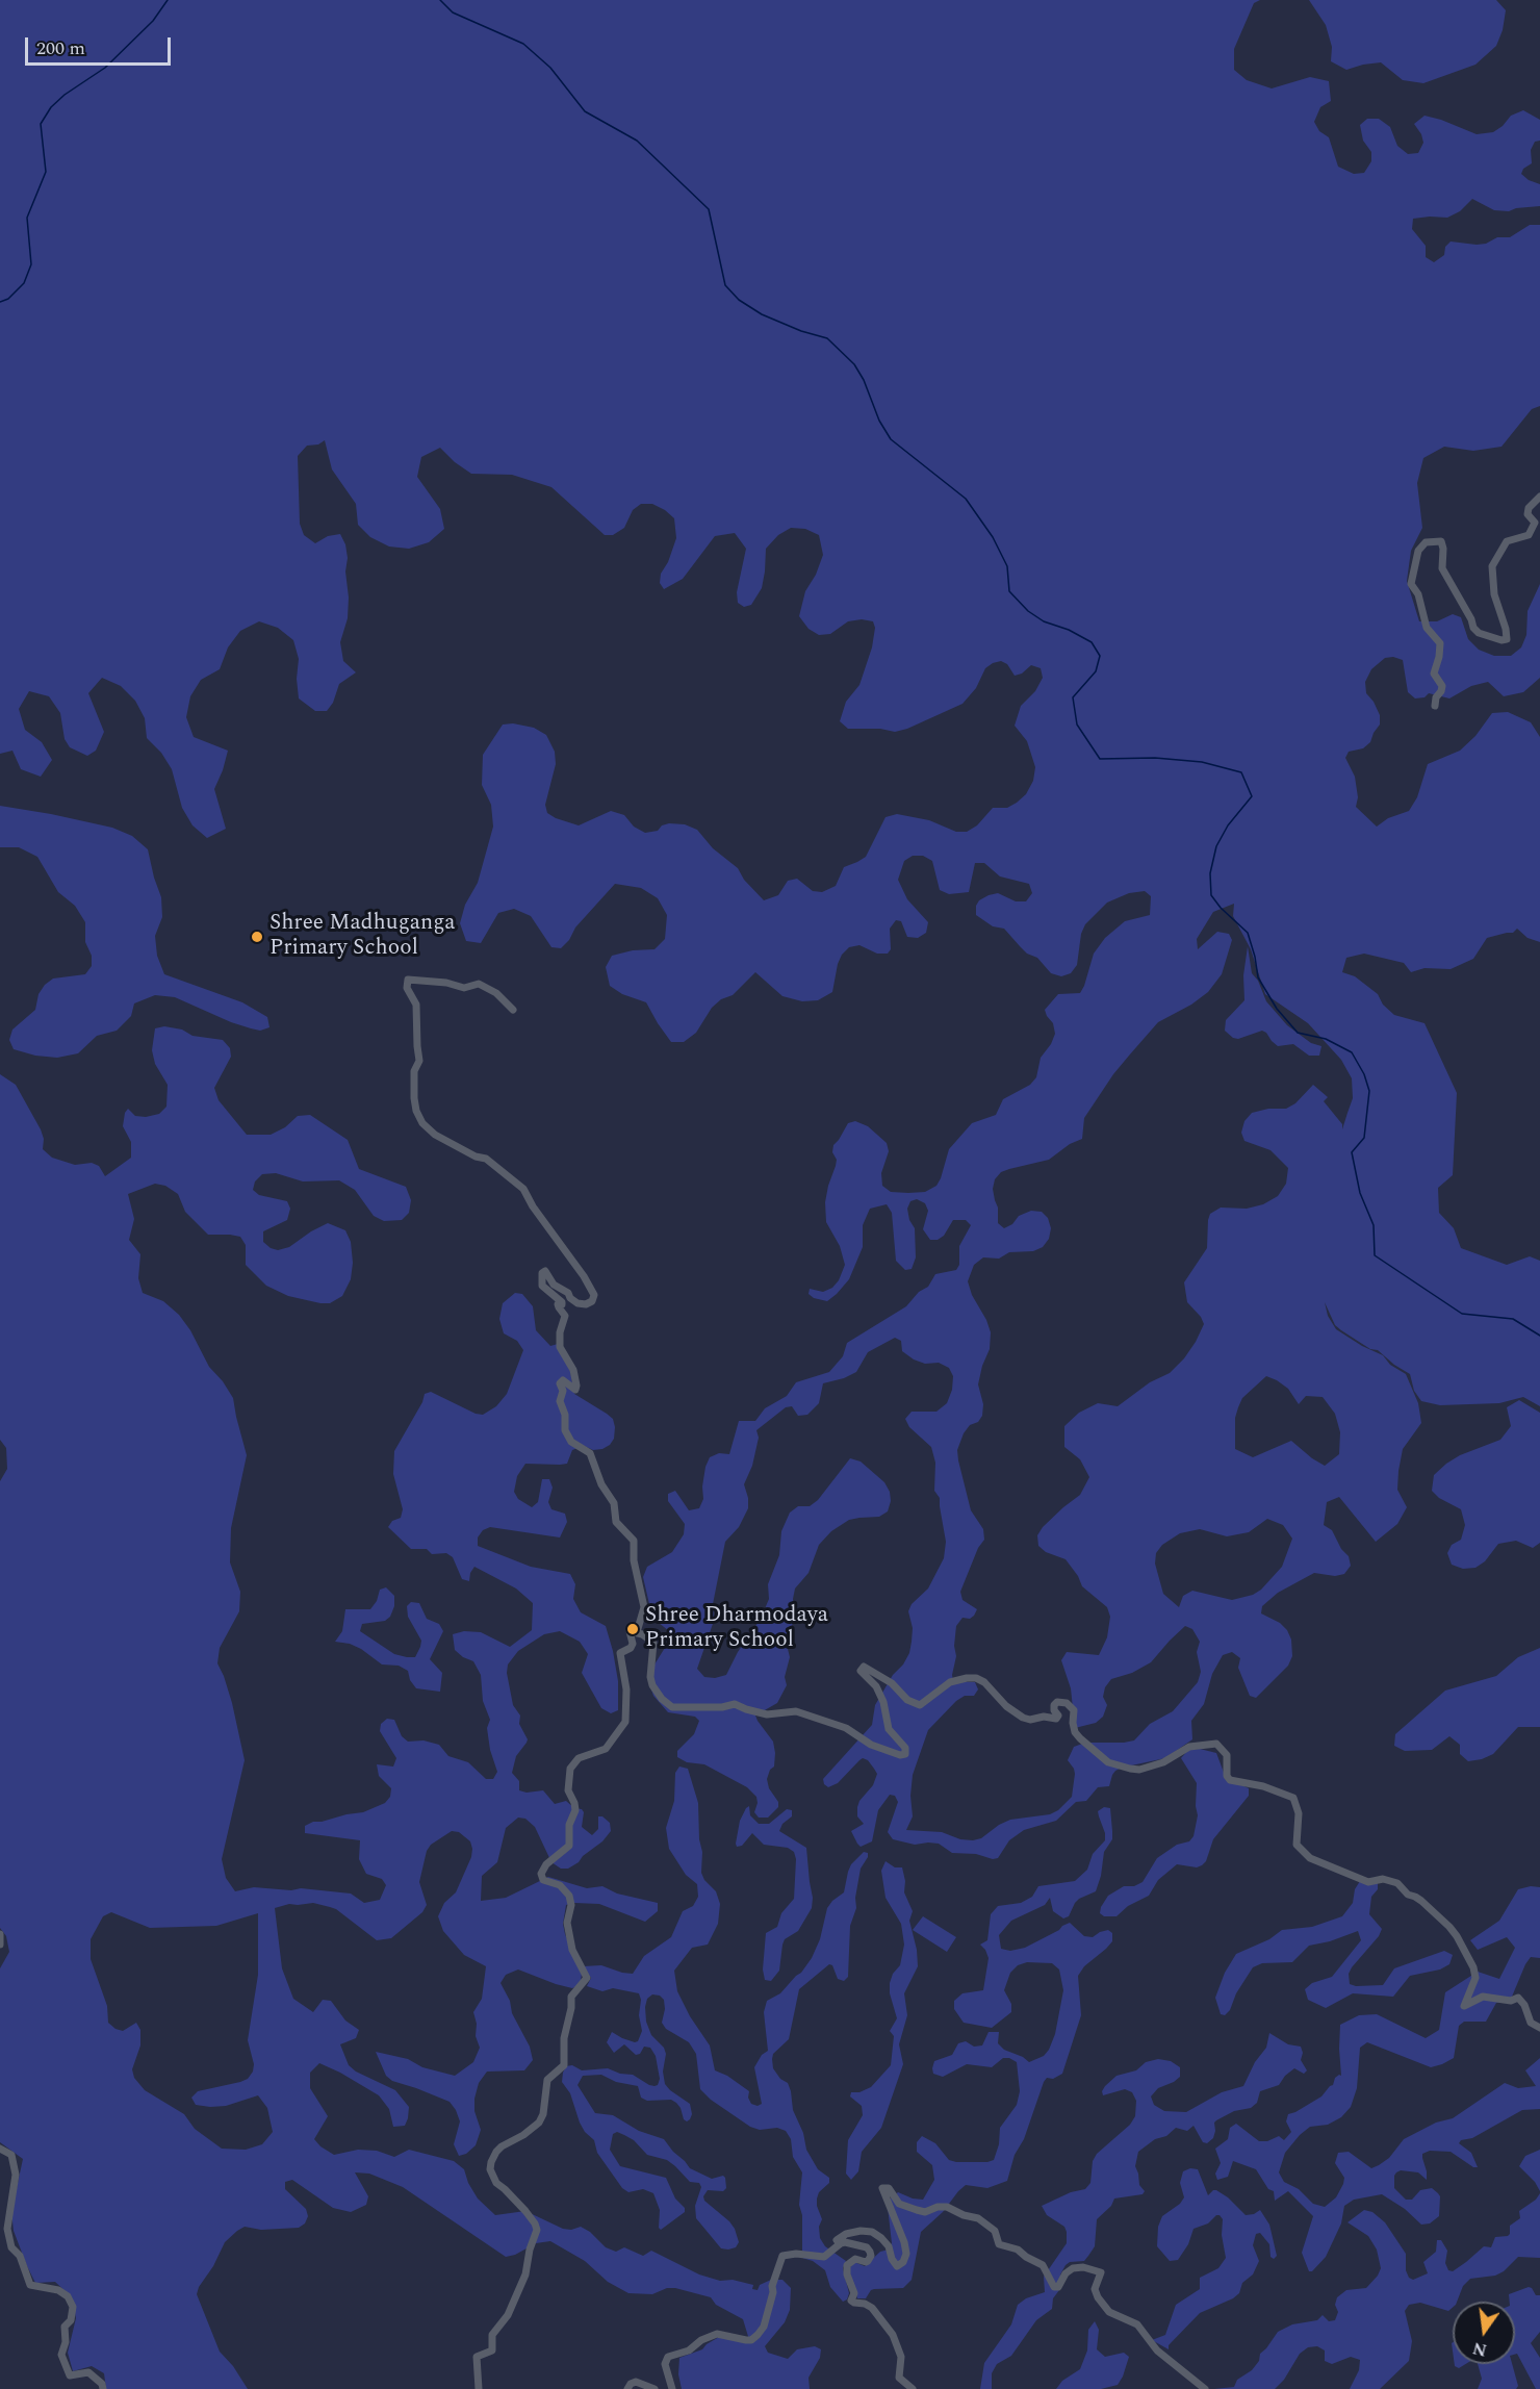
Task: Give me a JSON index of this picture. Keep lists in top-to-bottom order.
{
  "places": ["Shree Madhuganga Primary School", "Shree Dharmodaya Primary School"],
  "scale_bar": "200 m",
  "north": "bottom"
}
